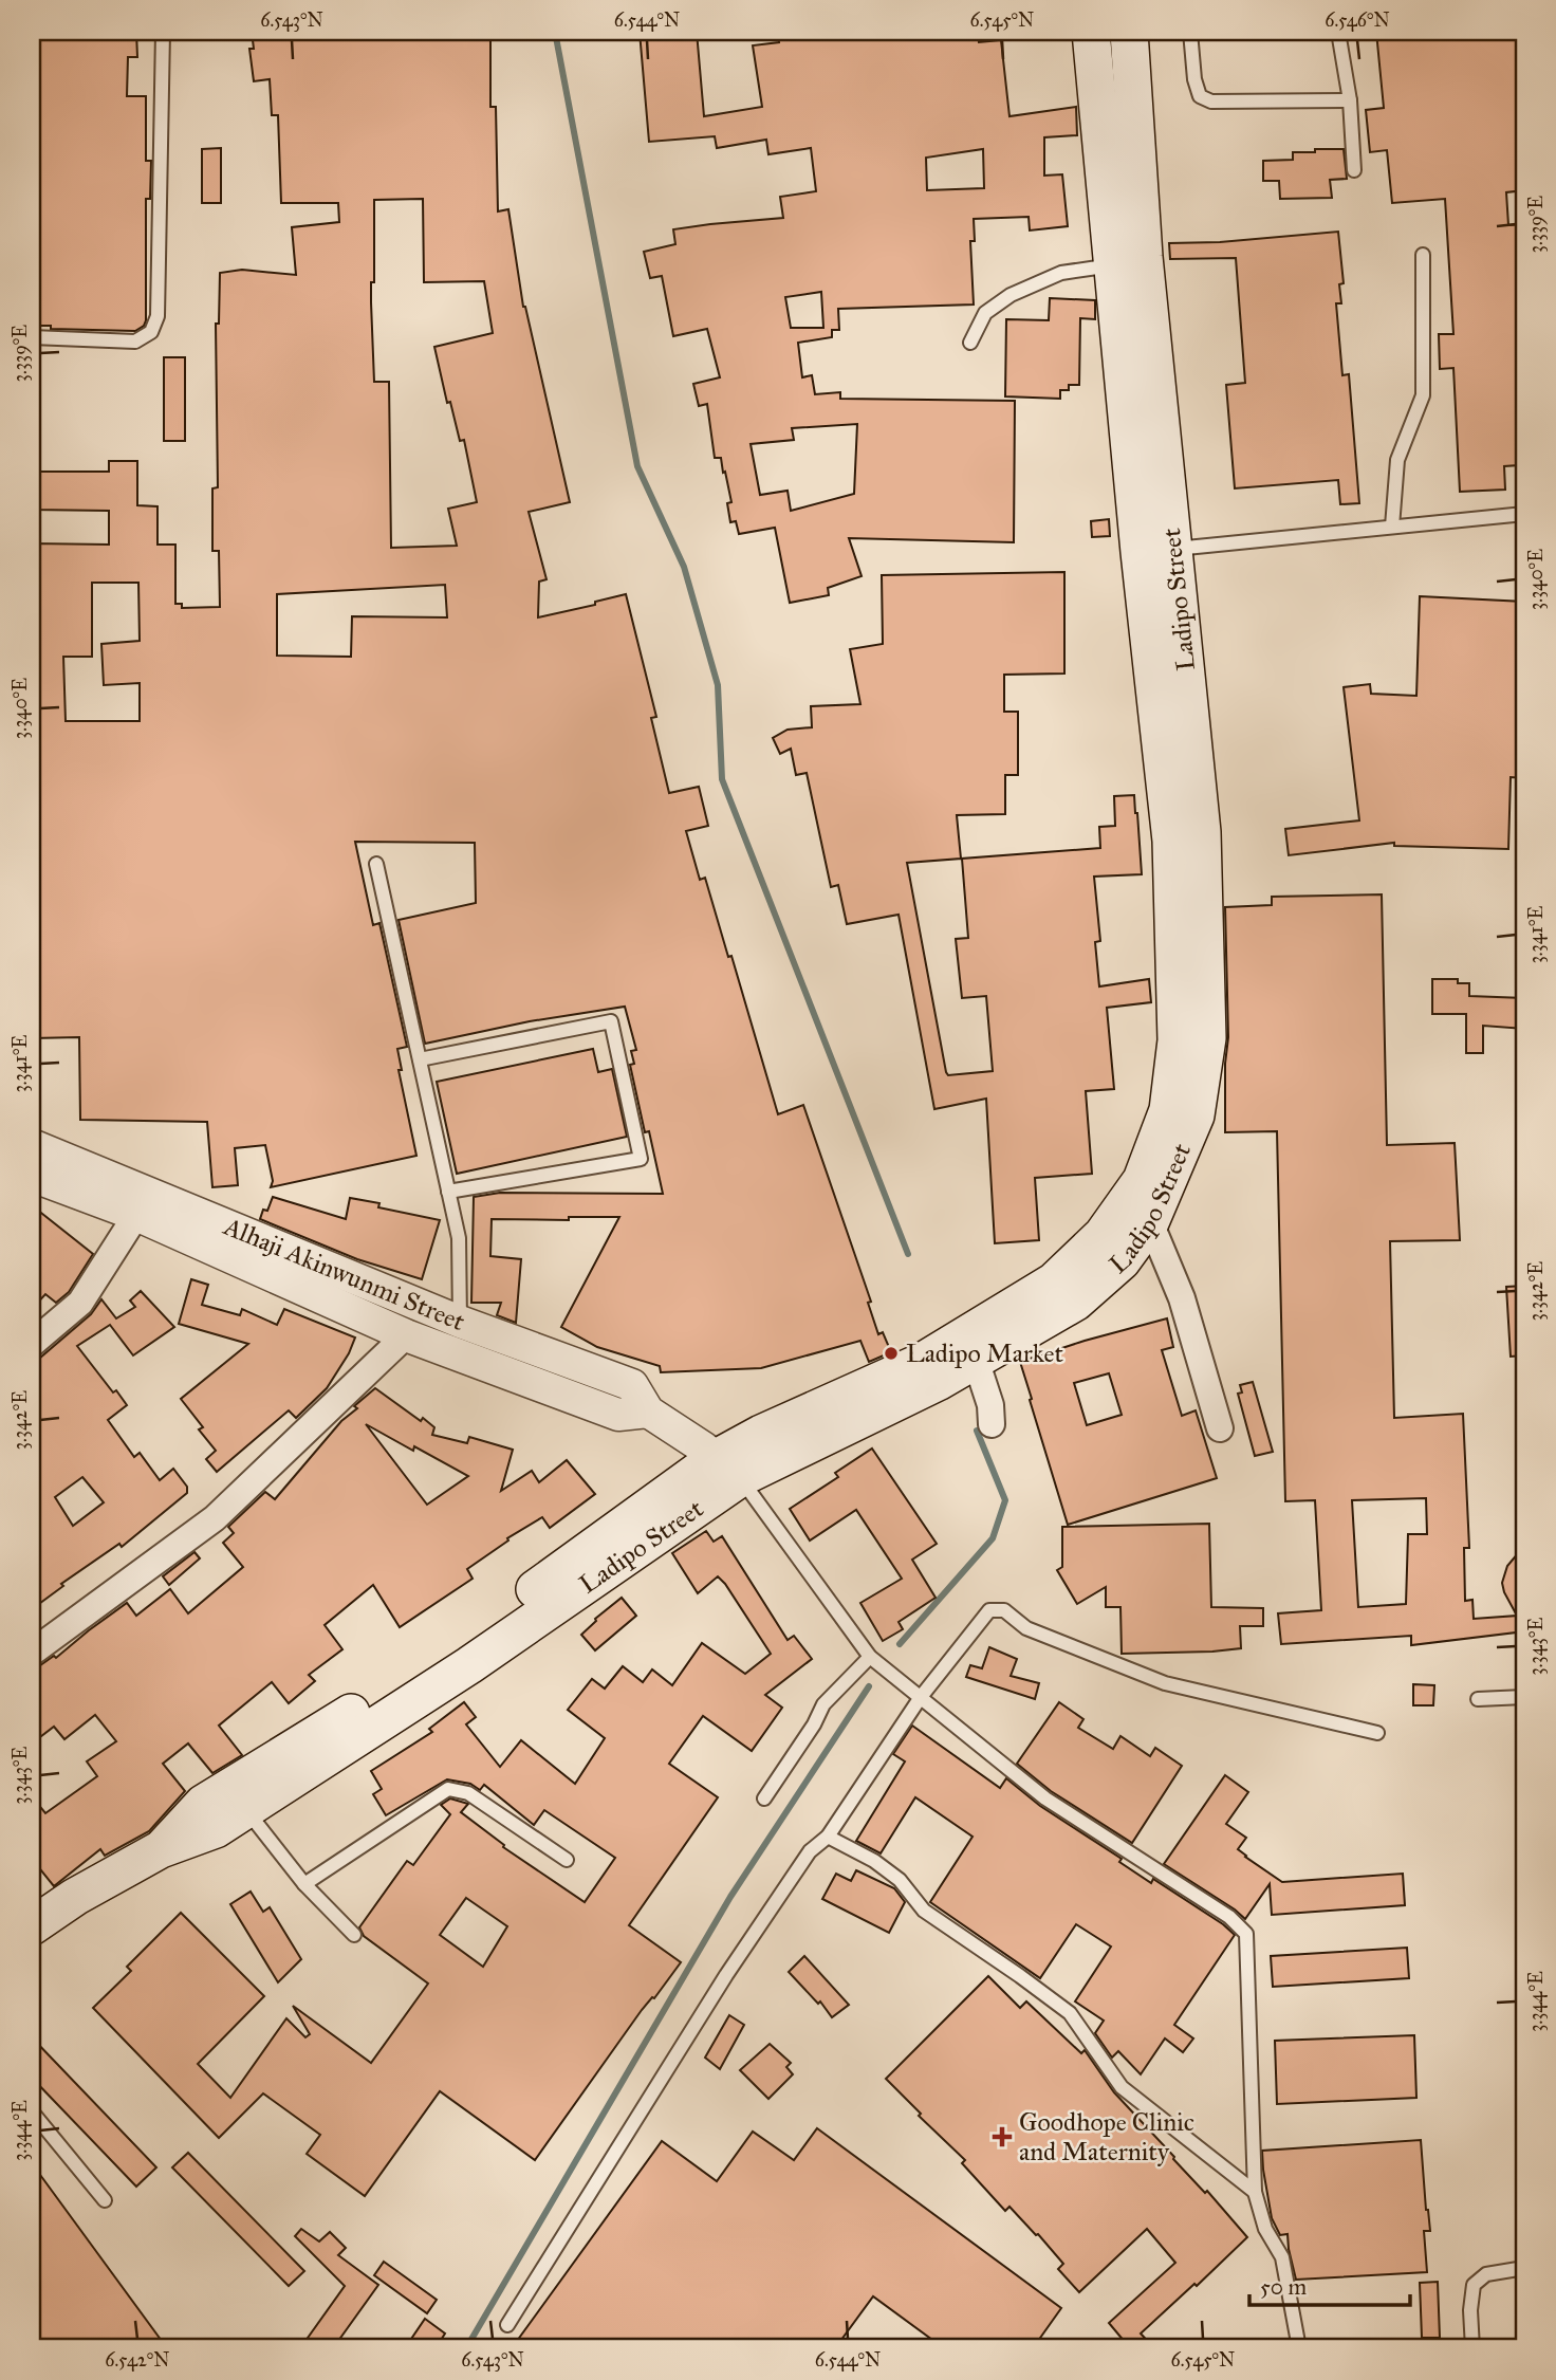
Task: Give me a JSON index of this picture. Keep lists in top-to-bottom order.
{
  "streets": {
    "main road": ["Ladipo Street"],
    "street": ["Alhaji Akinwunmi Street"]
  },
  "crossings": [
    ["Ladipo Street", "Alhaji Akinwunmi Street"]
  ],
  "places": {
    "other": ["Ladipo Market"],
    "health": ["Goodhope Clinic and Maternity"]
  },
  "scale_bar": "50 m",
  "coordinates": [
    "6.543°N",
    "6.544°N",
    "6.545°N",
    "6.546°N",
    "3.339°E",
    "3.340°E",
    "3.341°E",
    "3.342°E",
    "3.343°E",
    "3.344°E",
    "6.542°N"
  ]
}
